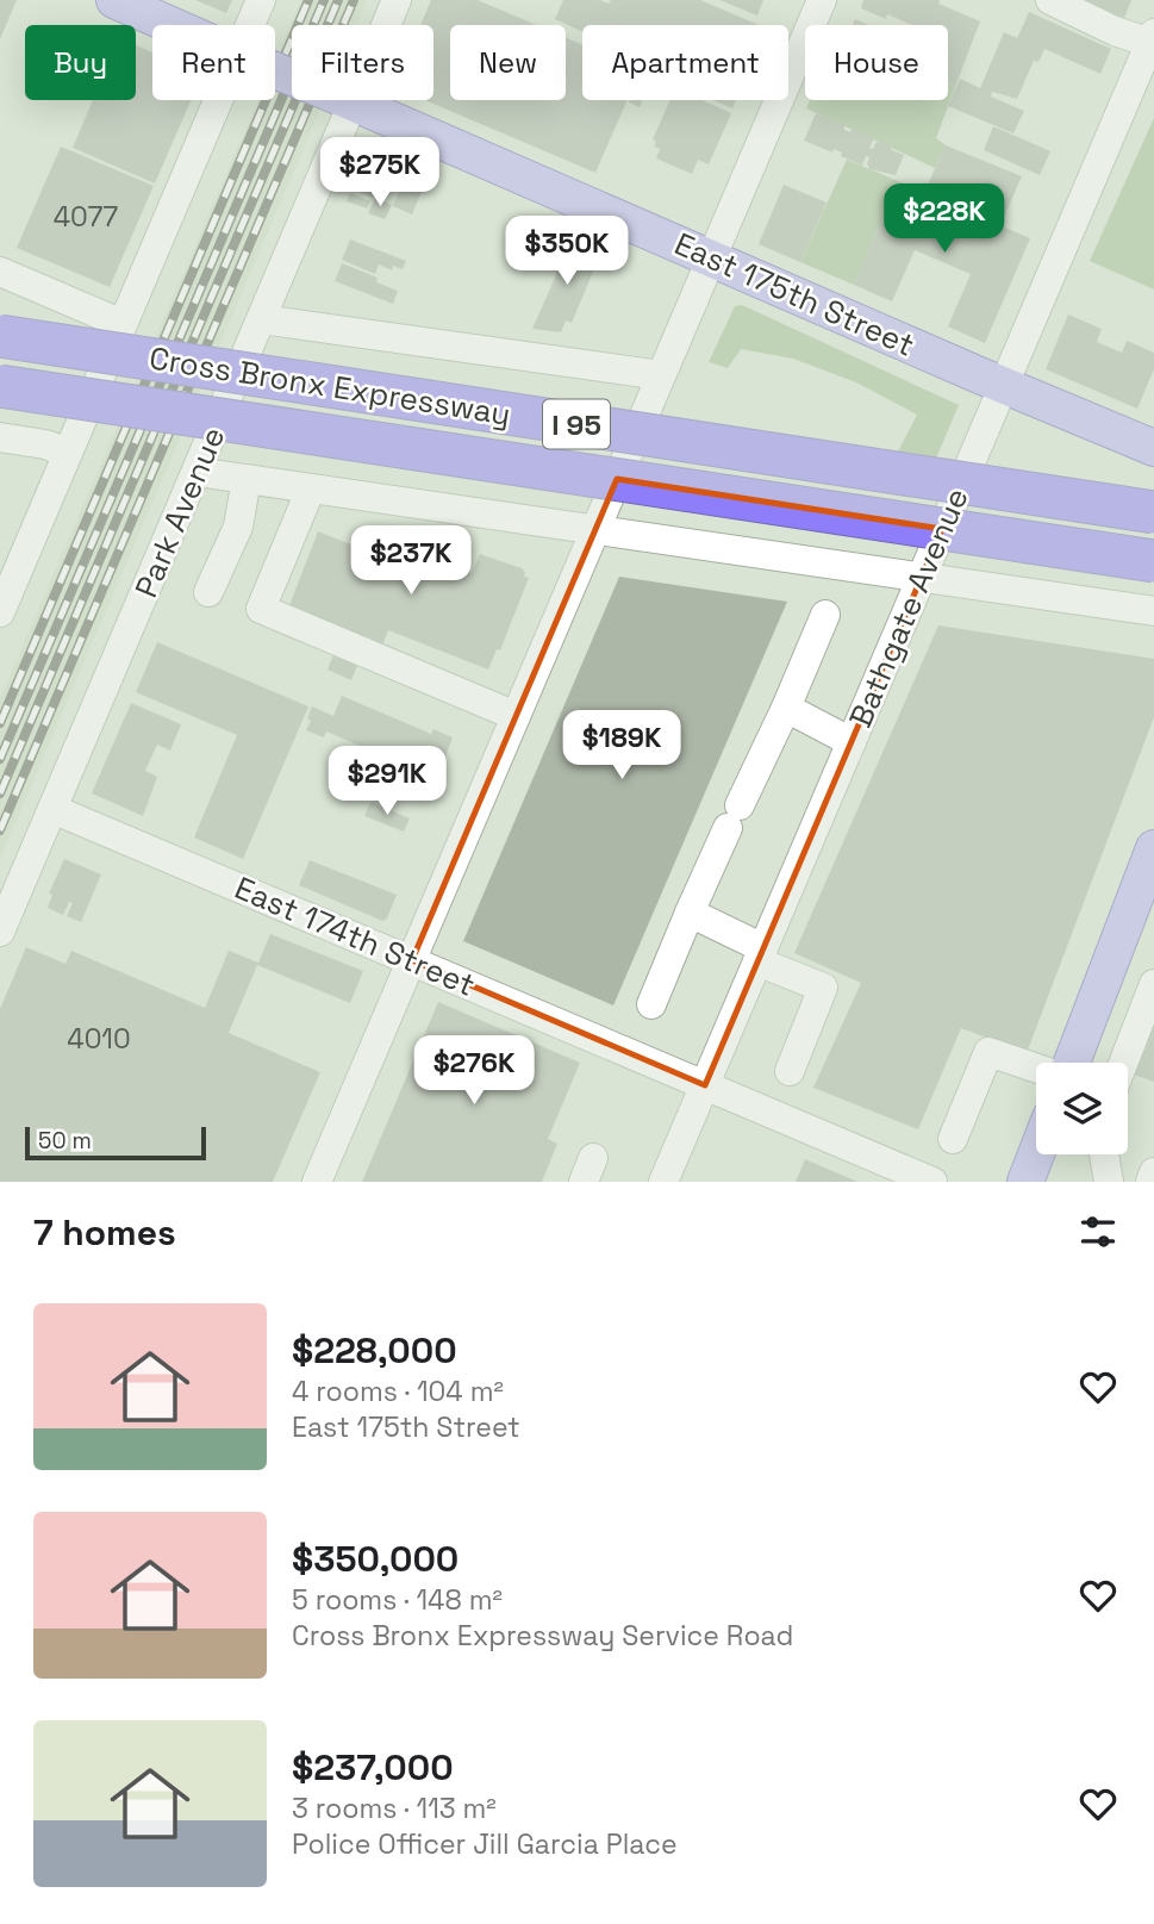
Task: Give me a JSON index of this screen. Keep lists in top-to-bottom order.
{
  "streets": {
    "highway": ["Cross Bronx Expressway", "I 95"],
    "main road": ["East 175th Street"],
    "street": ["Park Avenue", "Bathgate Avenue", "East 174th Street"]
  },
  "crossings": [
    ["East 175th Street", "Bathgate Avenue"],
    ["Park Avenue", "East 174th Street"],
    ["Bathgate Avenue", "East 174th Street"]
  ],
  "house_numbers": ["4077", "4010"],
  "scale_bar": "50 m",
  "page": {
    "chip": [
      "Buy",
      "Rent",
      "Filters",
      "New",
      "Apartment",
      "House"
    ],
    "price": [
      "$275K",
      "$228K",
      "$350K",
      "$237K",
      "$189K",
      "$291K",
      "$276K"
    ],
    "scale": "50 m",
    "heading": "7 homes",
    "list": [
      {
        "name": "$228,000",
        "note": "4 rooms · 104 m² · East 175th Street"
      },
      {
        "name": "$350,000",
        "note": "5 rooms · 148 m² · Cross Bronx Expressway Service Road"
      },
      {
        "name": "$237,000",
        "note": "3 rooms · 113 m² · Police Officer Jill Garcia Place"
      }
    ]
  }
}
